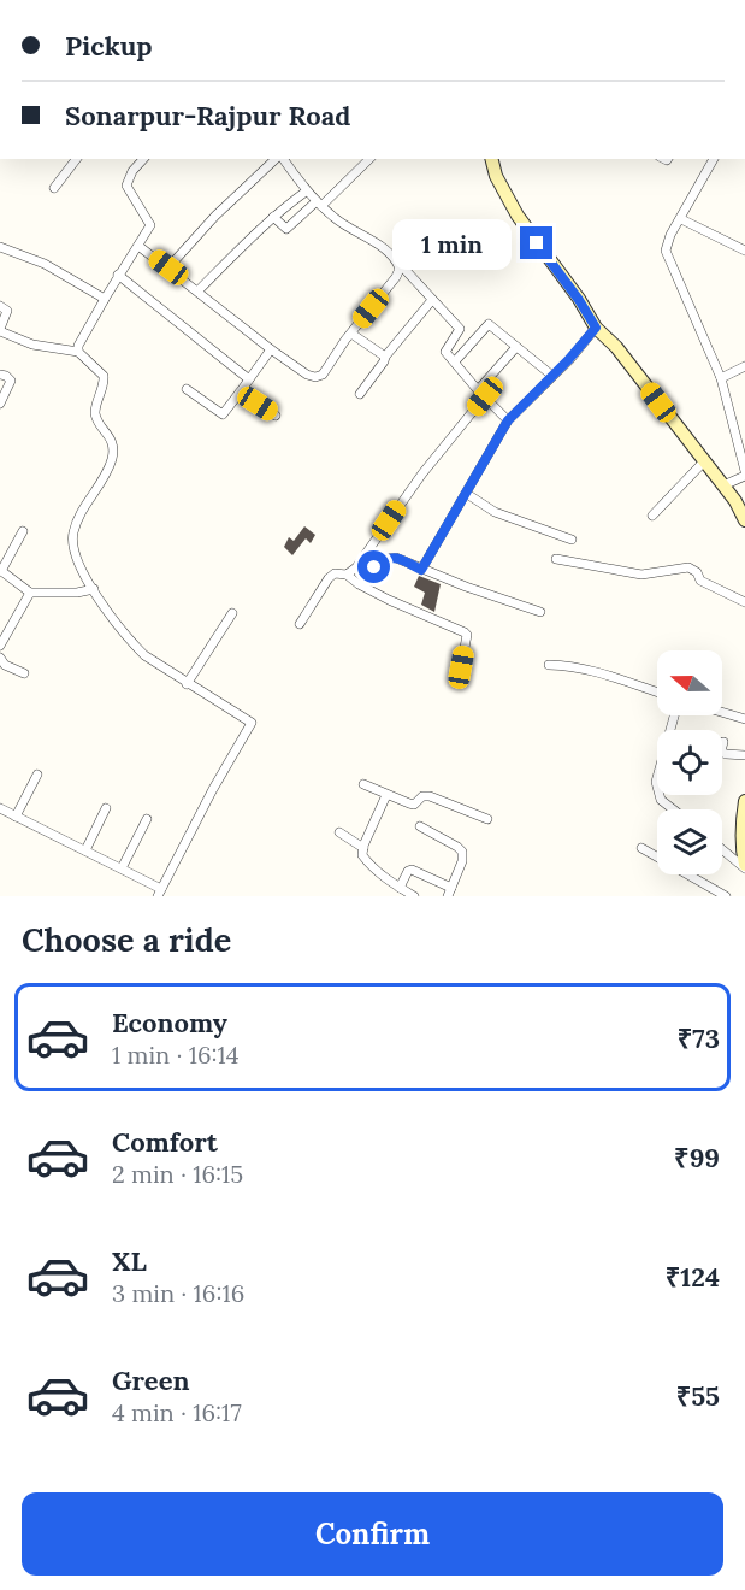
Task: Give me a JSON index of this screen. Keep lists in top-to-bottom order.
{
  "north": "left",
  "page": {
    "banner": ["Pickup", "Sonarpur-Rajpur Road"],
    "bubble": "1 min",
    "heading": "Choose a ride",
    "list": [
      {
        "name": "Economy",
        "note": "1 min · 16:14",
        "value": "₹73"
      },
      {
        "name": "Comfort",
        "note": "2 min · 16:15",
        "value": "₹99"
      },
      {
        "name": "XL",
        "note": "3 min · 16:16",
        "value": "₹124"
      },
      {
        "name": "Green",
        "note": "4 min · 16:17",
        "value": "₹55"
      }
    ],
    "buttons": "Confirm"
  }
}
